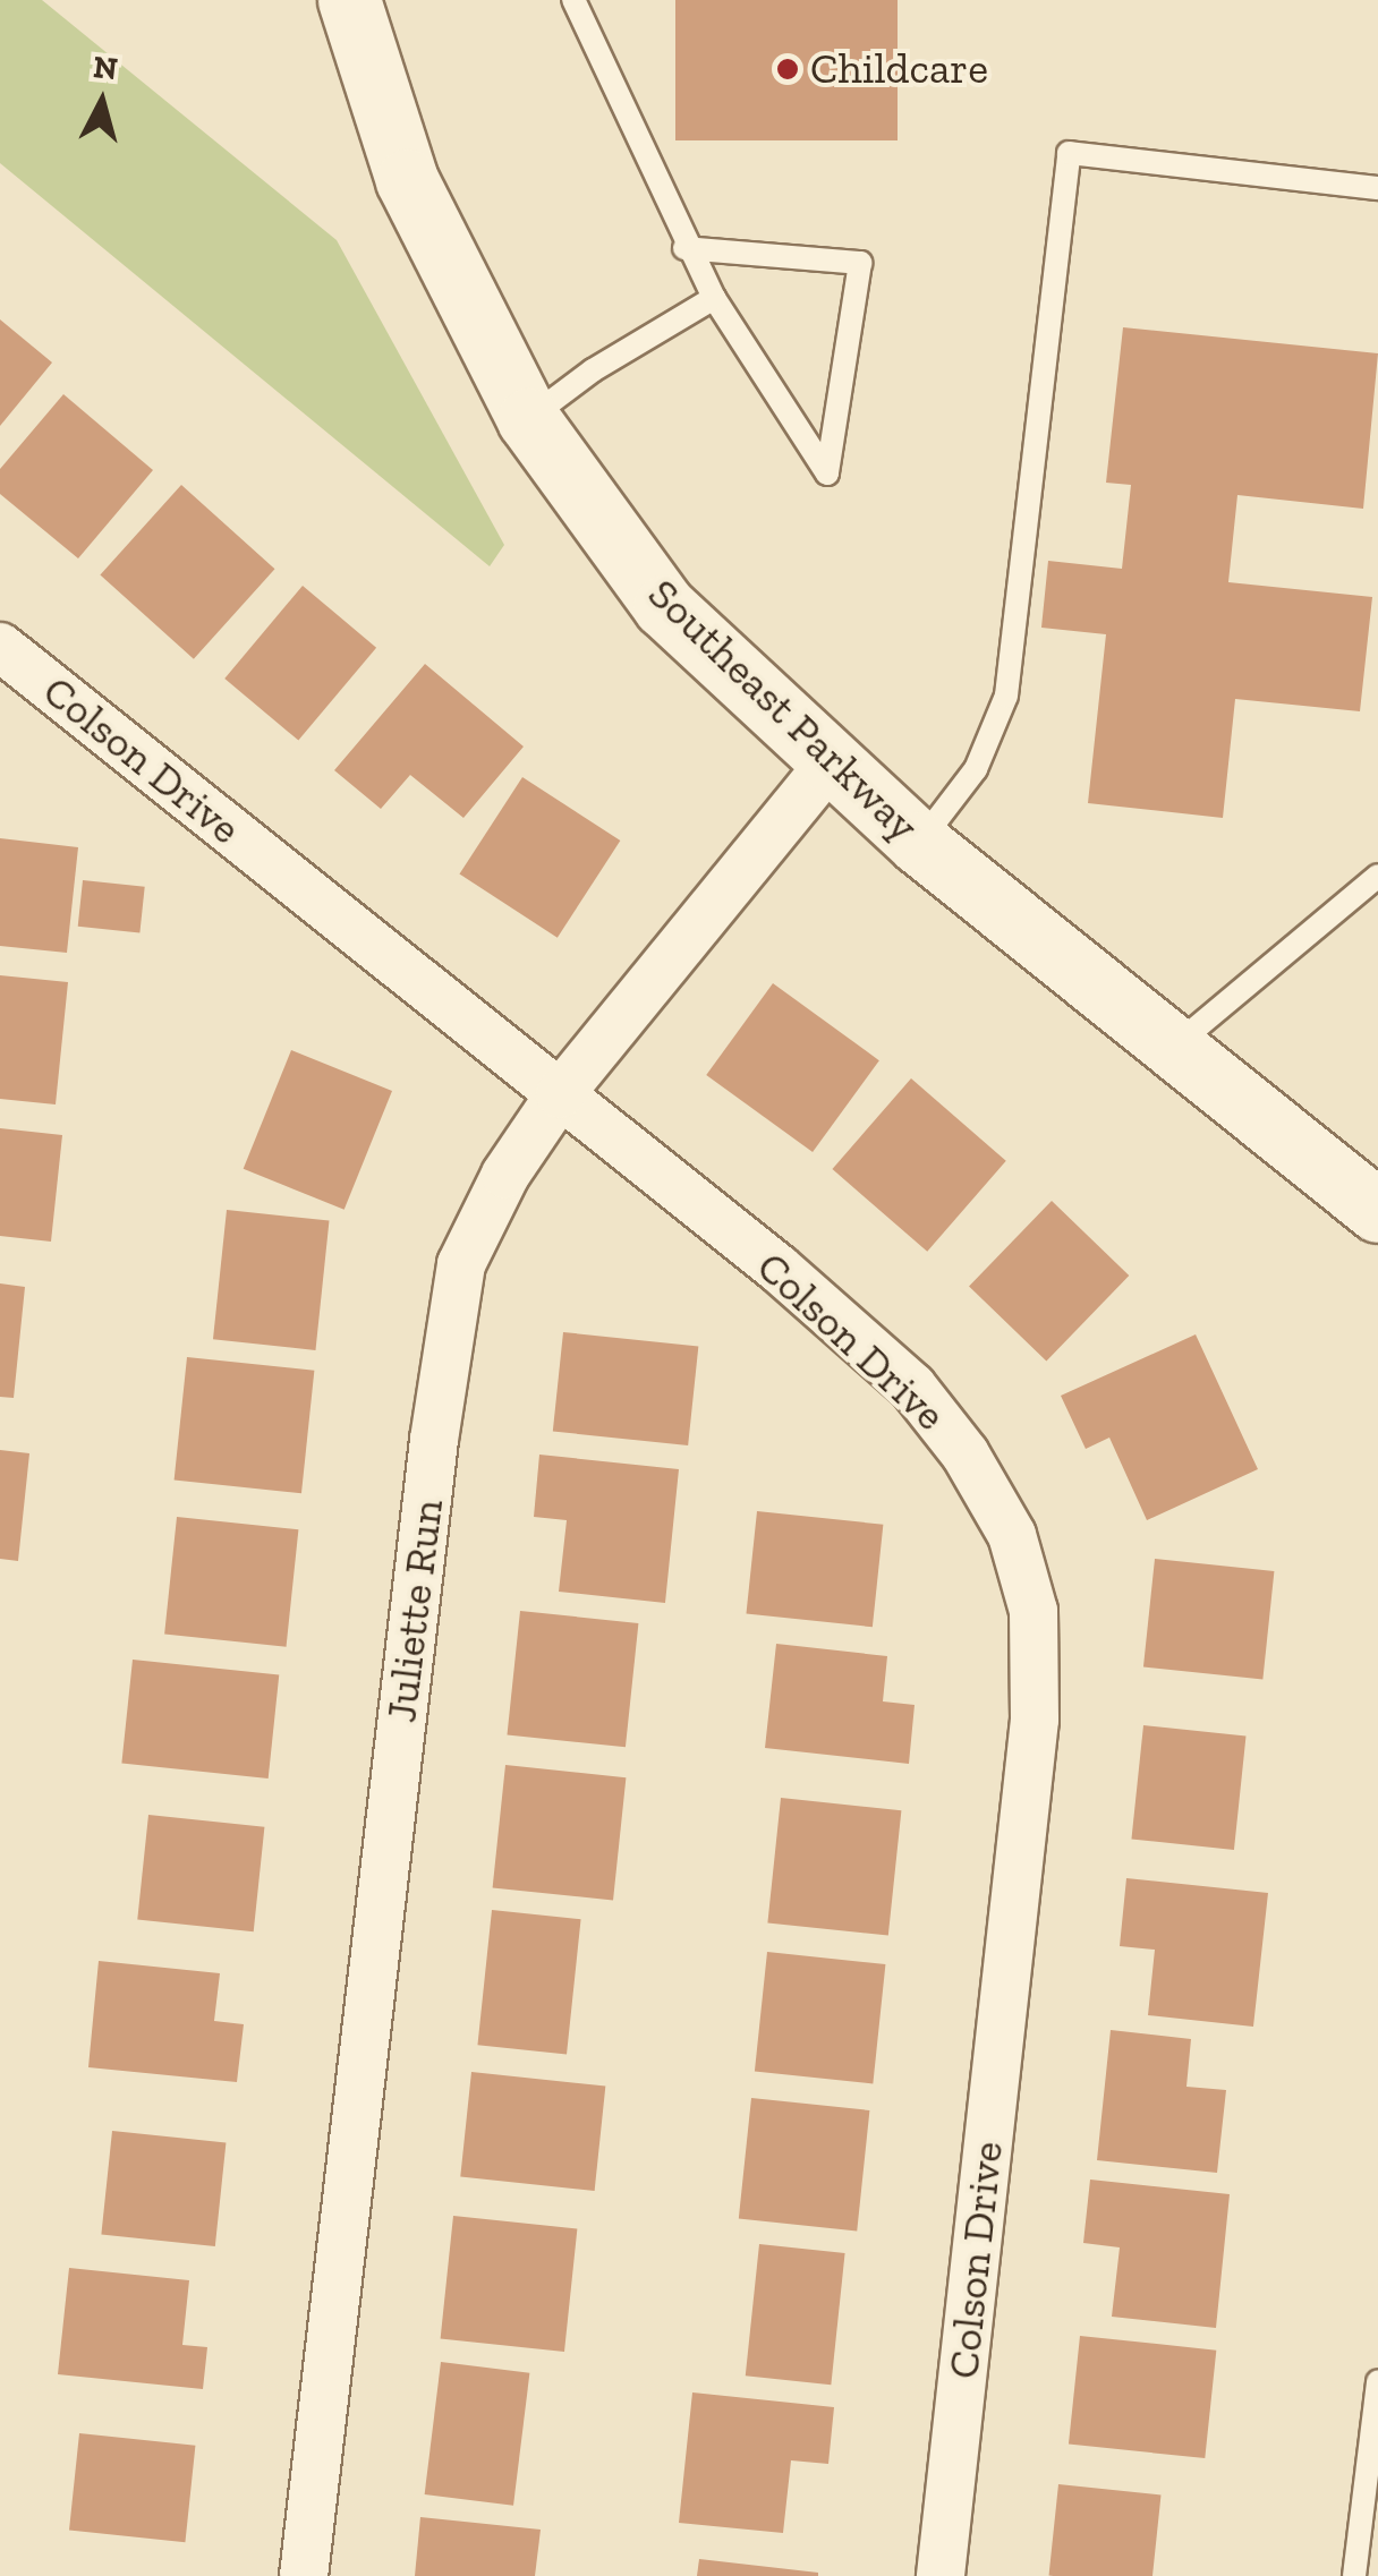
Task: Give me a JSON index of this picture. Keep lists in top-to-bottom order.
{
  "streets": {
    "street": ["Southeast Parkway", "Colson Drive", "Juliette Run"]
  },
  "crossings": [
    ["Southeast Parkway", "Juliette Run"],
    ["Colson Drive", "Juliette Run"]
  ],
  "places": ["Childcare"],
  "north": "top"
}
